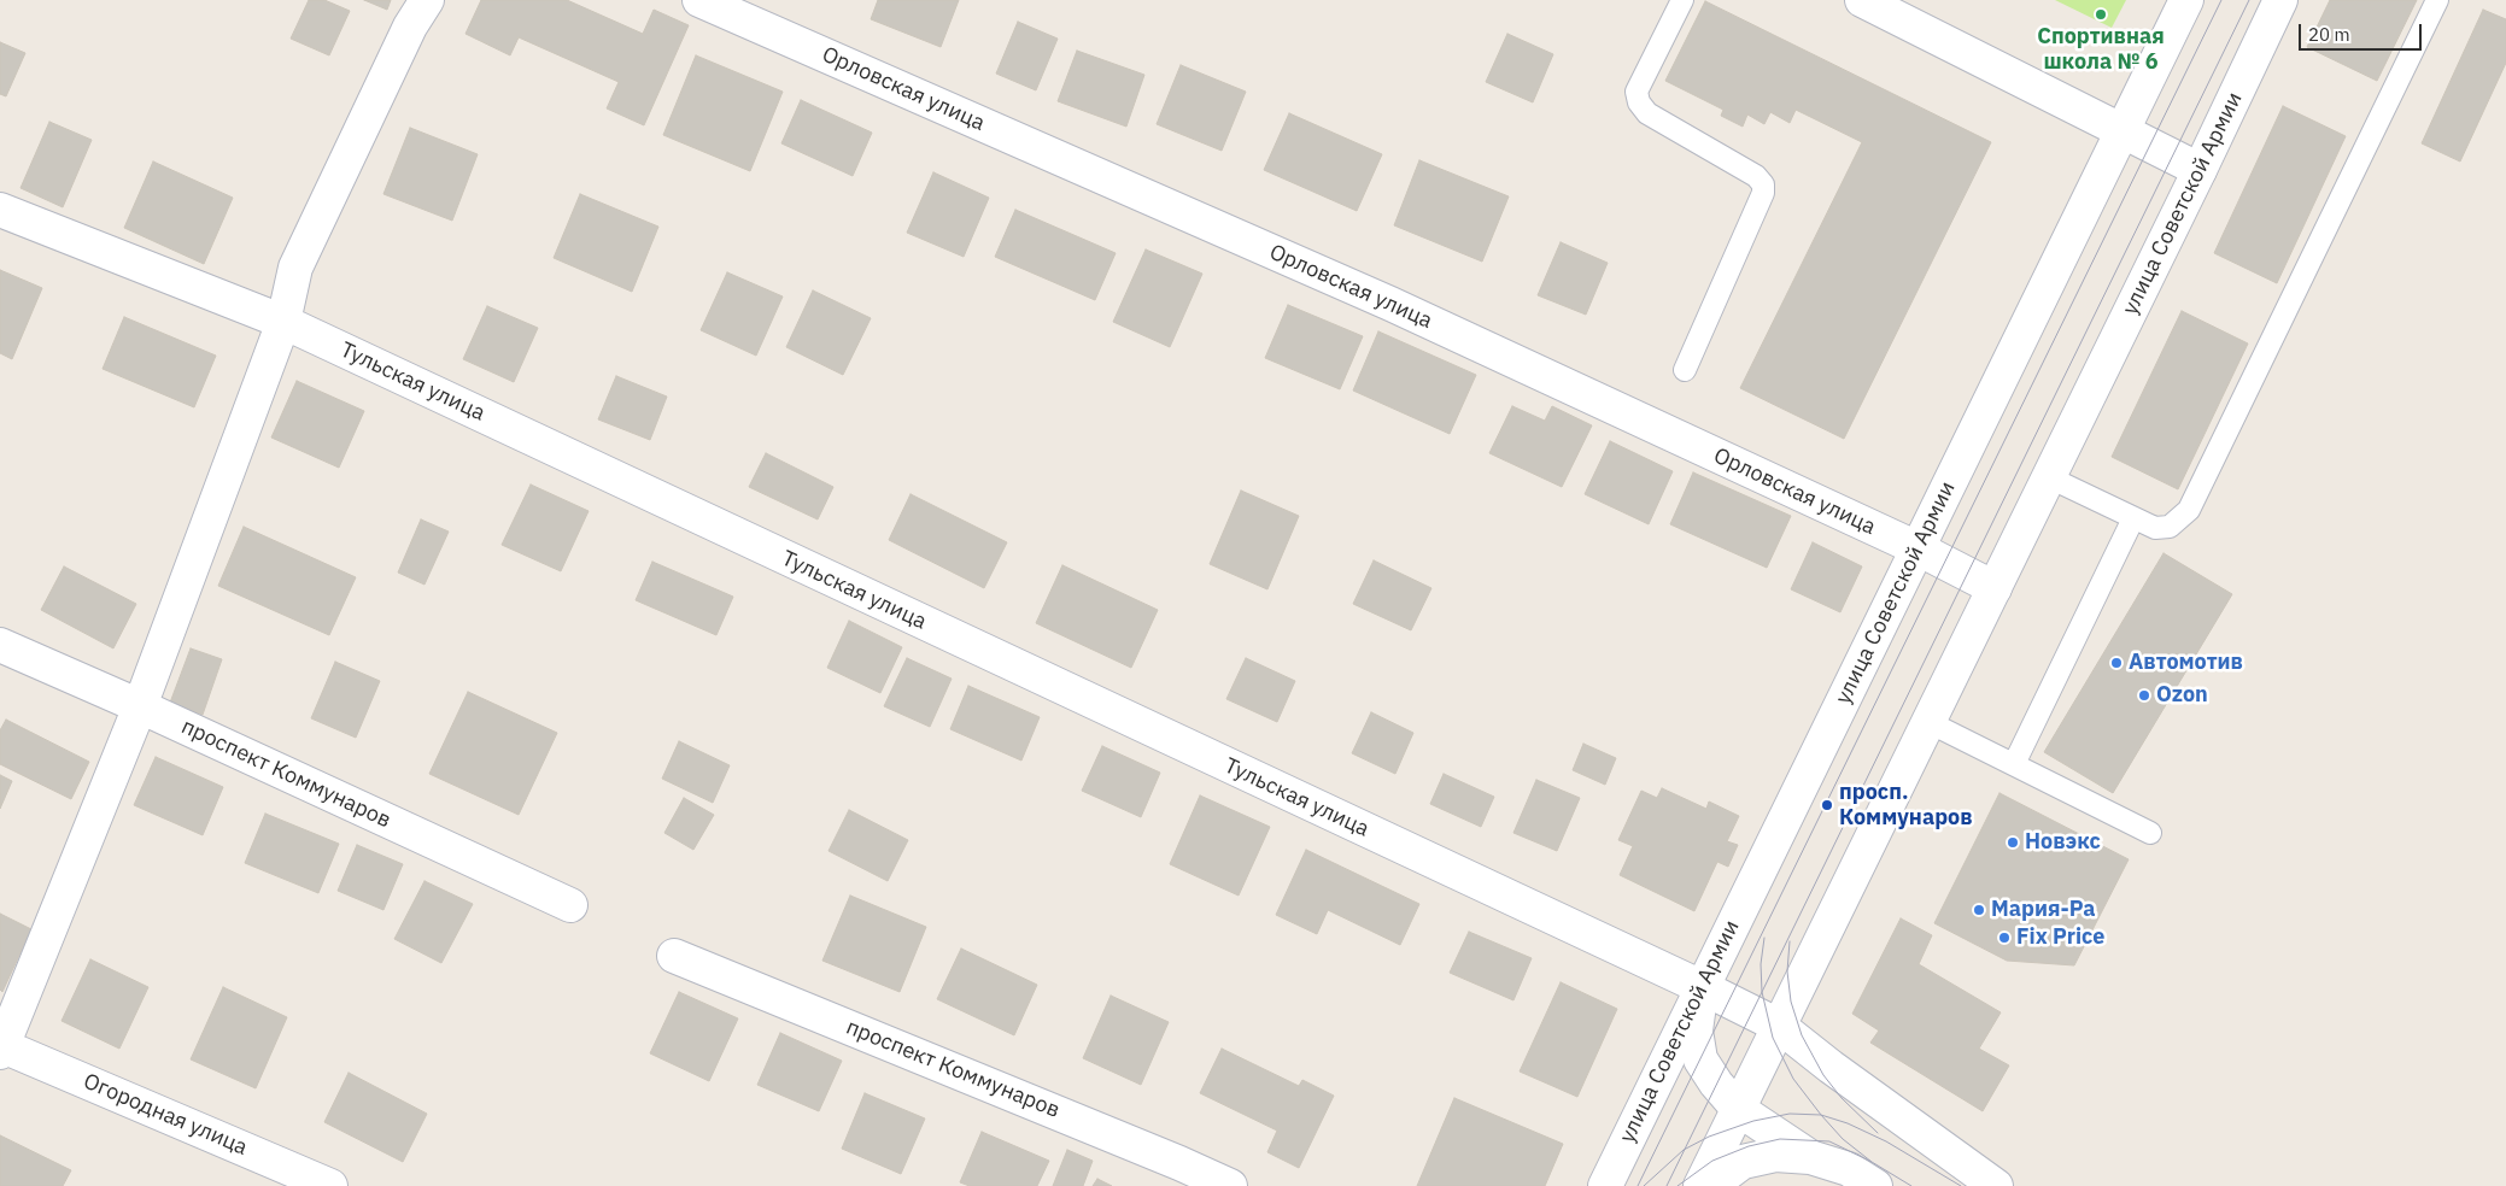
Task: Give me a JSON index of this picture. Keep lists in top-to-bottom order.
{
  "streets": {
    "street": [
      "Орловская улица",
      "улица Советской Армии",
      "Тульская улица",
      "проспект Коммунаров",
      "Огородная улица"
    ]
  },
  "crossings": [
    ["Орловская улица", "улица Советской Армии"],
    ["улица Советской Армии", "Тульская улица"]
  ],
  "places": [
    "Спортивная школа № 6",
    "Автомотив",
    "Ozon",
    "просп. Коммунаров",
    "Новэкс",
    "Мария-Ра",
    "Fix Price"
  ],
  "scale_bar": "20 m"
}
